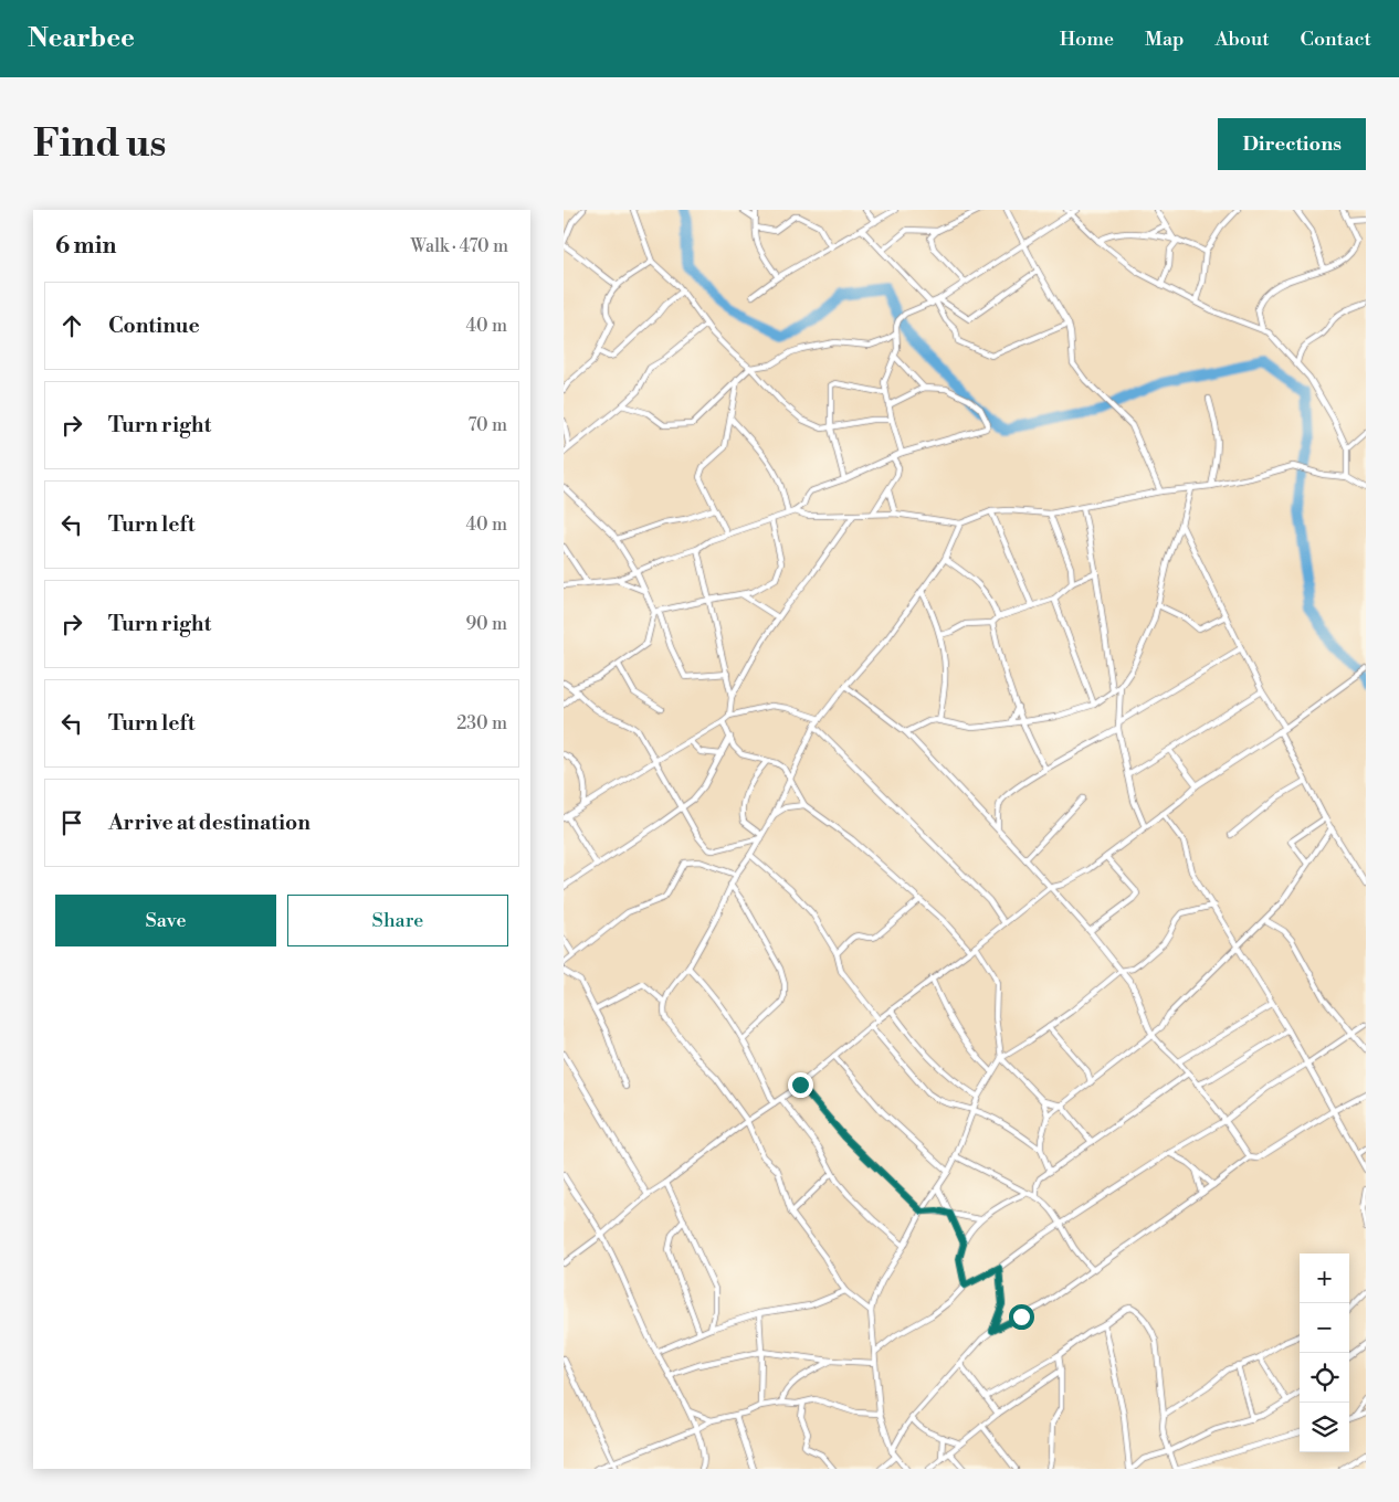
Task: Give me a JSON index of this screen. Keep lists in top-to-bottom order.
{
  "page": {
    "header": "Nearbee",
    "nav": [
      "Home",
      "Map",
      "About",
      "Contact"
    ],
    "buttons": [
      "Directions",
      ["Save", "Share"]
    ],
    "title": "Find us",
    "heading": ["6 min", "Walk · 470 m"],
    "list": [
      ["Continue", "40 m"],
      ["Turn right", "70 m"],
      ["Turn left", "40 m"],
      ["Turn right", "90 m"],
      ["Turn left", "230 m"],
      "Arrive at destination"
    ],
    "map_buttons": ["+", "−"]
  }
}
